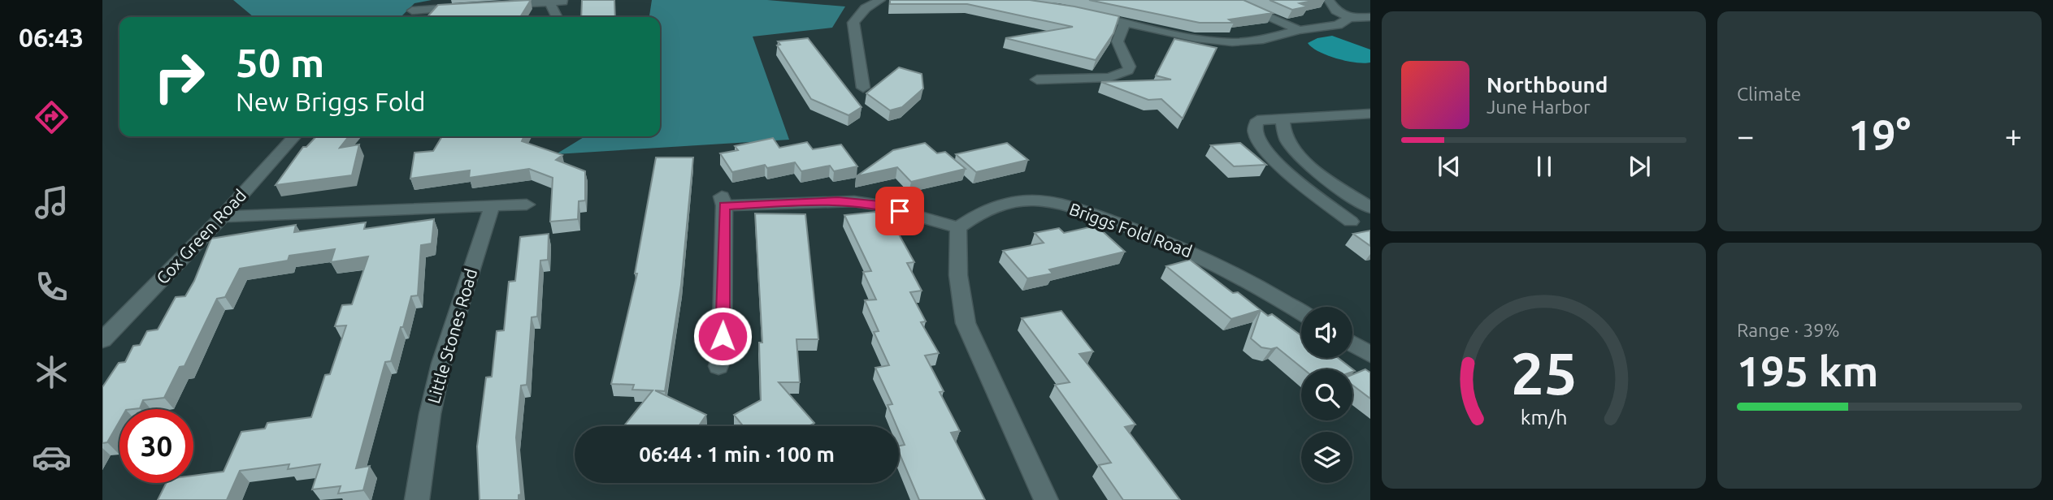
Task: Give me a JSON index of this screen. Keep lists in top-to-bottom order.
{
  "streets": {
    "street": ["Briggs Fold Road", "Cox Green Road", "Little Stones Road"]
  },
  "page": {
    "tabs": "06:43",
    "tile": [
      "Climate",
      ["Range · 39%", "195 km"]
    ],
    "turn": ["50 m", "New Briggs Fold"],
    "song": ["Northbound", "June Harbor"],
    "heat": ["−", "19°", "+"],
    "limit": "30",
    "trip": "06:44 · 1 min · 100 m",
    "gauge": ["25", "km/h"]
  }
}
